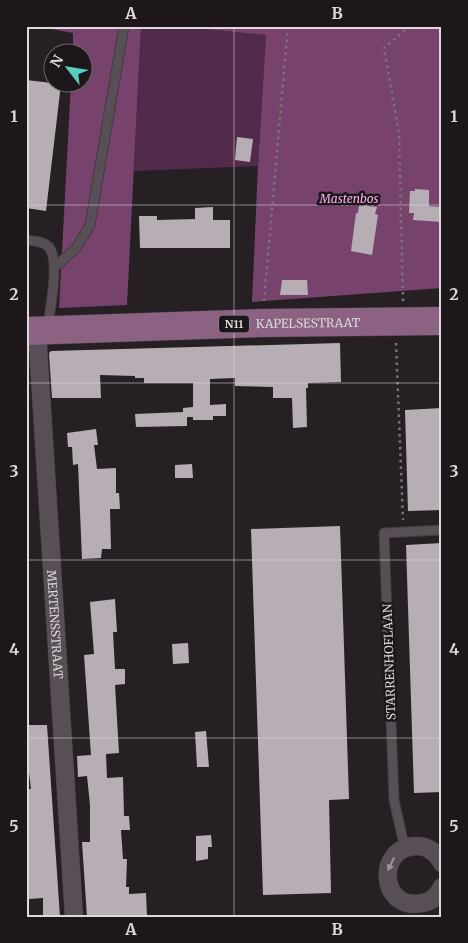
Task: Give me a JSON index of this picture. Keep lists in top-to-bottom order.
{
  "streets": {
    "main road": ["KAPELSESTRAAT", "N11"],
    "street": ["MERTENSSTRAAT"],
    "lane": ["STARRENHOFLAAN"]
  },
  "crossings": [
    ["KAPELSESTRAAT", "MERTENSSTRAAT"]
  ],
  "parks": ["Mastenbos"],
  "north": "top left",
  "grid": {
    "columns": ["A", "B"],
    "rows": [
      "1",
      "2",
      "3",
      "4",
      "5"
    ]
  }
}
